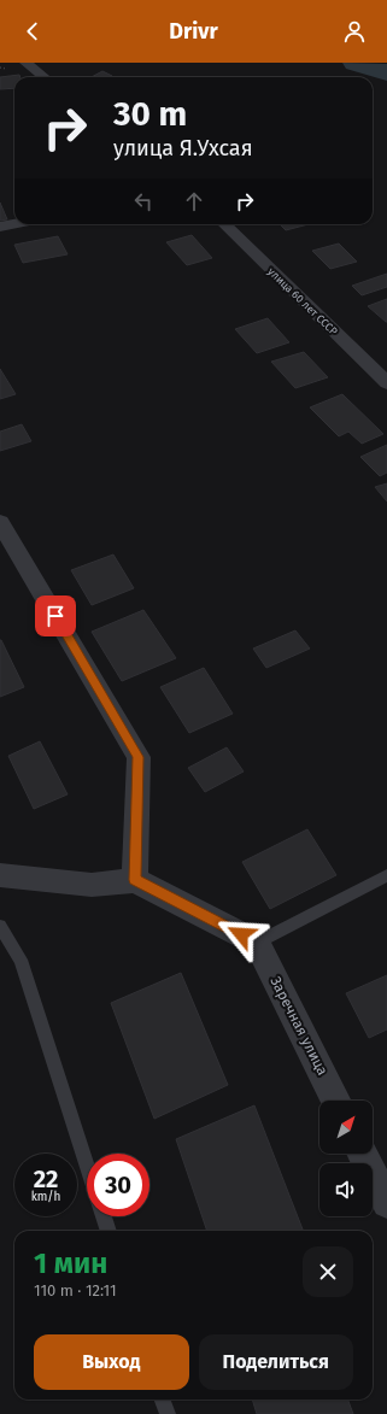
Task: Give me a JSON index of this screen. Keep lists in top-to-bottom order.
{
  "streets": {
    "street": ["улица 60 лет СССР", "Заречная улица"]
  },
  "north": "top right",
  "page": {
    "header": "Drivr",
    "turn": ["30 m", "улица Я.Ухсая"],
    "speed": "22 km/h",
    "limit": "30",
    "heading": ["1 мин", "110 m · 12:11"],
    "buttons": ["Выход", "Поделиться"]
  }
}
